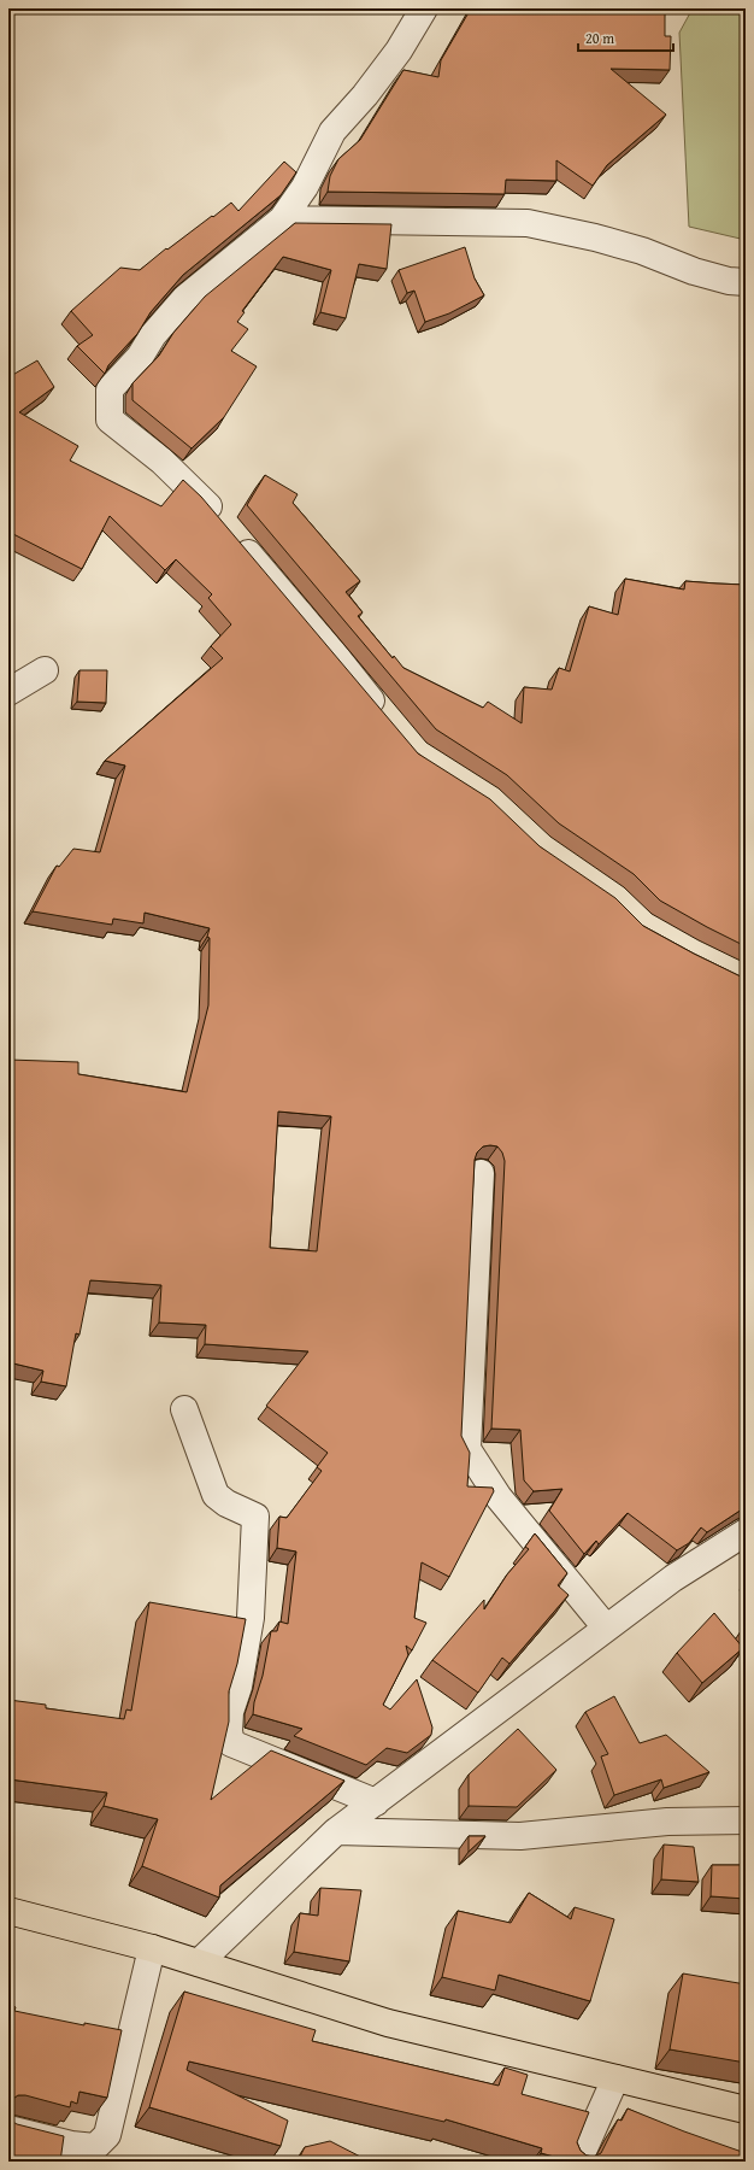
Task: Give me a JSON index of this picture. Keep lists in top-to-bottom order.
{
  "scale_bar": "20 m"
}
